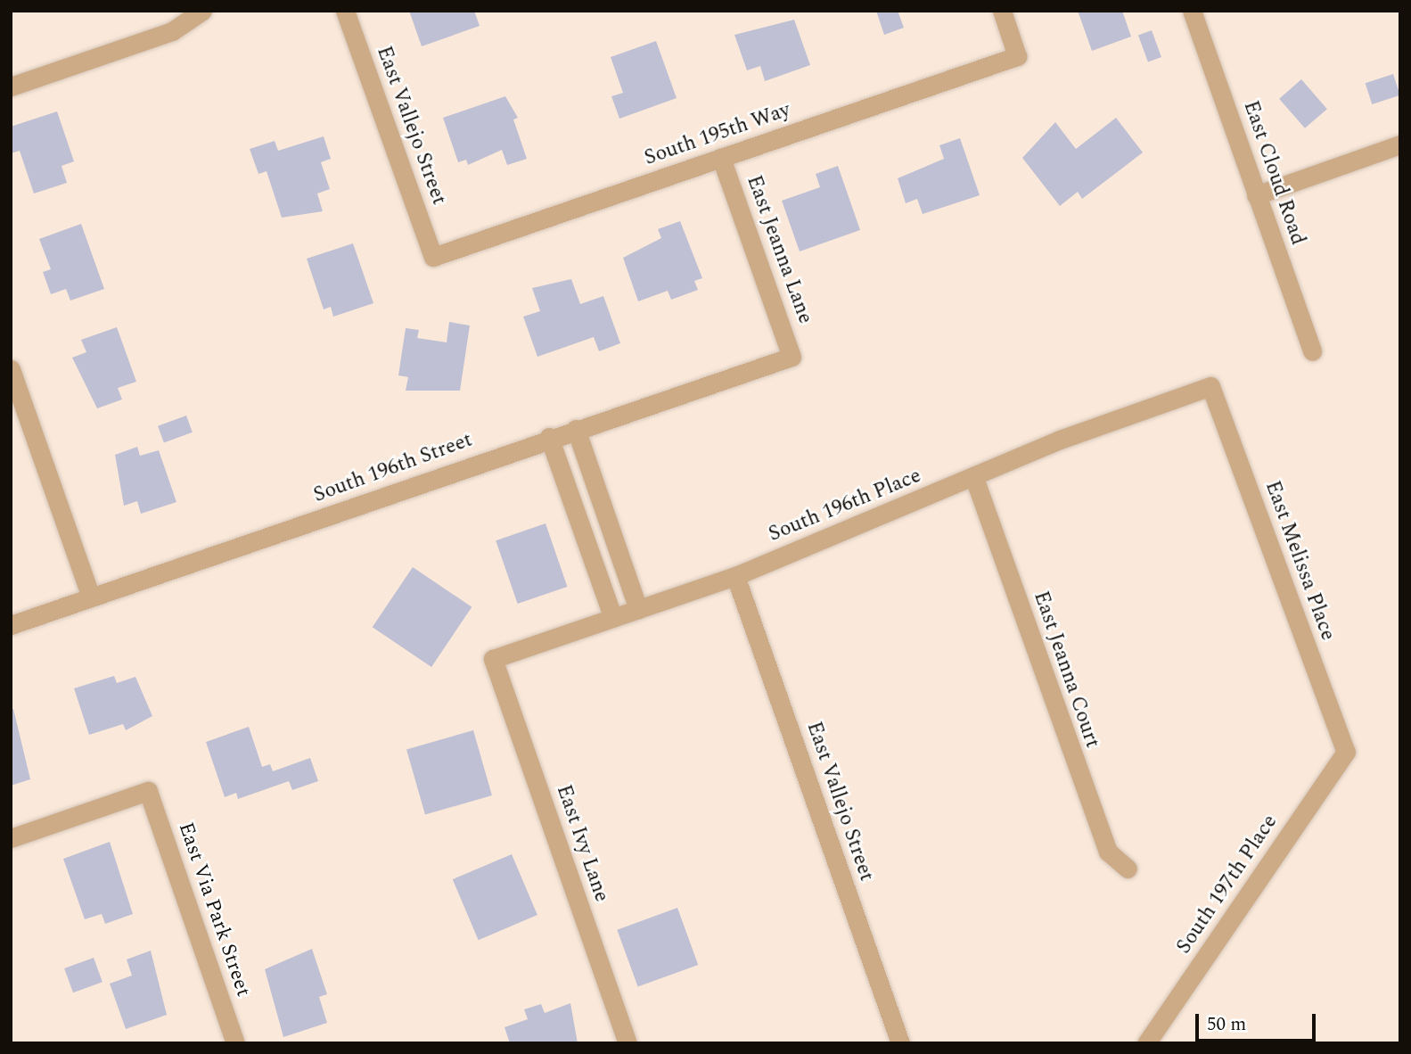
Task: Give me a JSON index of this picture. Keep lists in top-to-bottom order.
{
  "streets": {
    "street": [
      "East Vallejo Street",
      "South 195th Way",
      "East Cloud Road",
      "East Jeanna Lane",
      "South 196th Street",
      "South 196th Place",
      "East Melissa Place",
      "East Jeanna Court",
      "East Ivy Lane",
      "South 197th Place",
      "East Via Park Street"
    ]
  },
  "crossings": [
    ["East Vallejo Street", "South 195th Way"],
    ["East Vallejo Street", "South 196th Place"],
    ["South 195th Way", "East Jeanna Lane"],
    ["East Jeanna Lane", "South 196th Street"],
    ["South 196th Place", "East Melissa Place"],
    ["South 196th Place", "East Jeanna Court"],
    ["South 196th Place", "East Ivy Lane"],
    ["East Melissa Place", "South 197th Place"]
  ],
  "scale_bar": "50 m"
}
